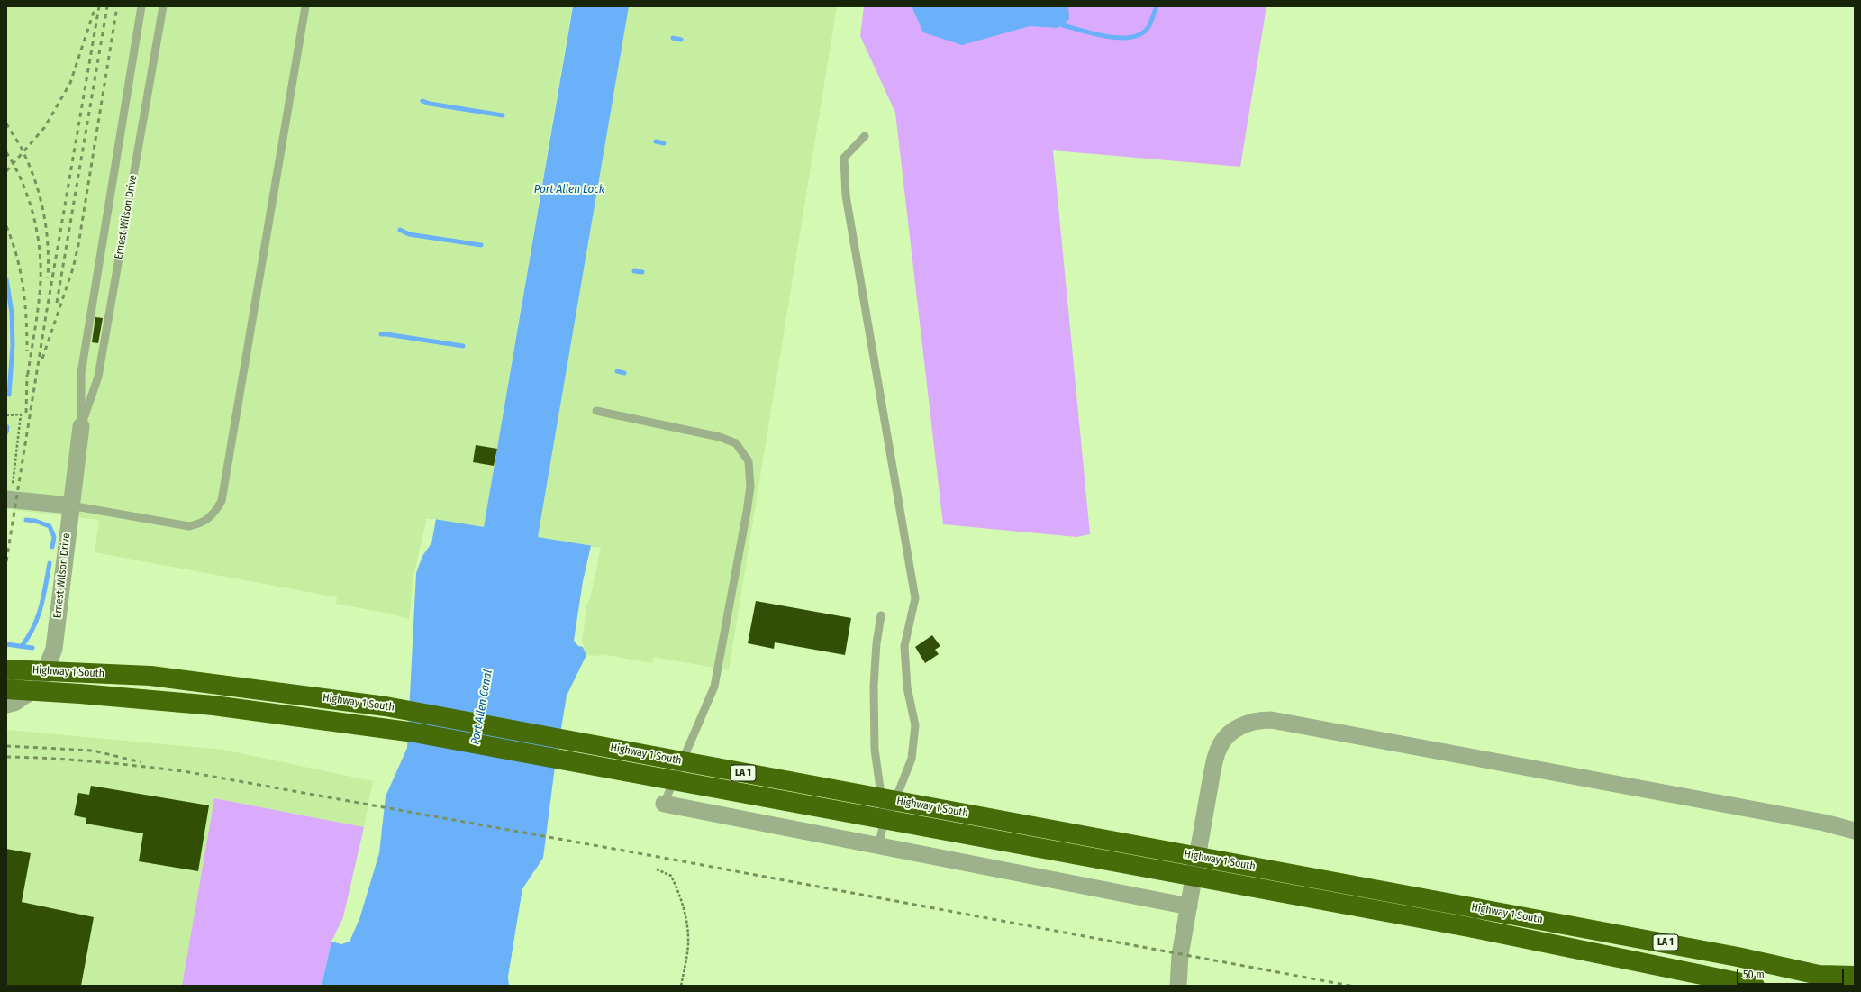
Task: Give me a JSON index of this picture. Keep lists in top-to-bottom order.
{
  "streets": {
    "highway": ["Highway 1 South", "LA 1"],
    "street": ["Ernest Wilson Drive"]
  },
  "water": ["Port Allen Lock", "Port Allen Canal"],
  "scale_bar": "50 m"
}
